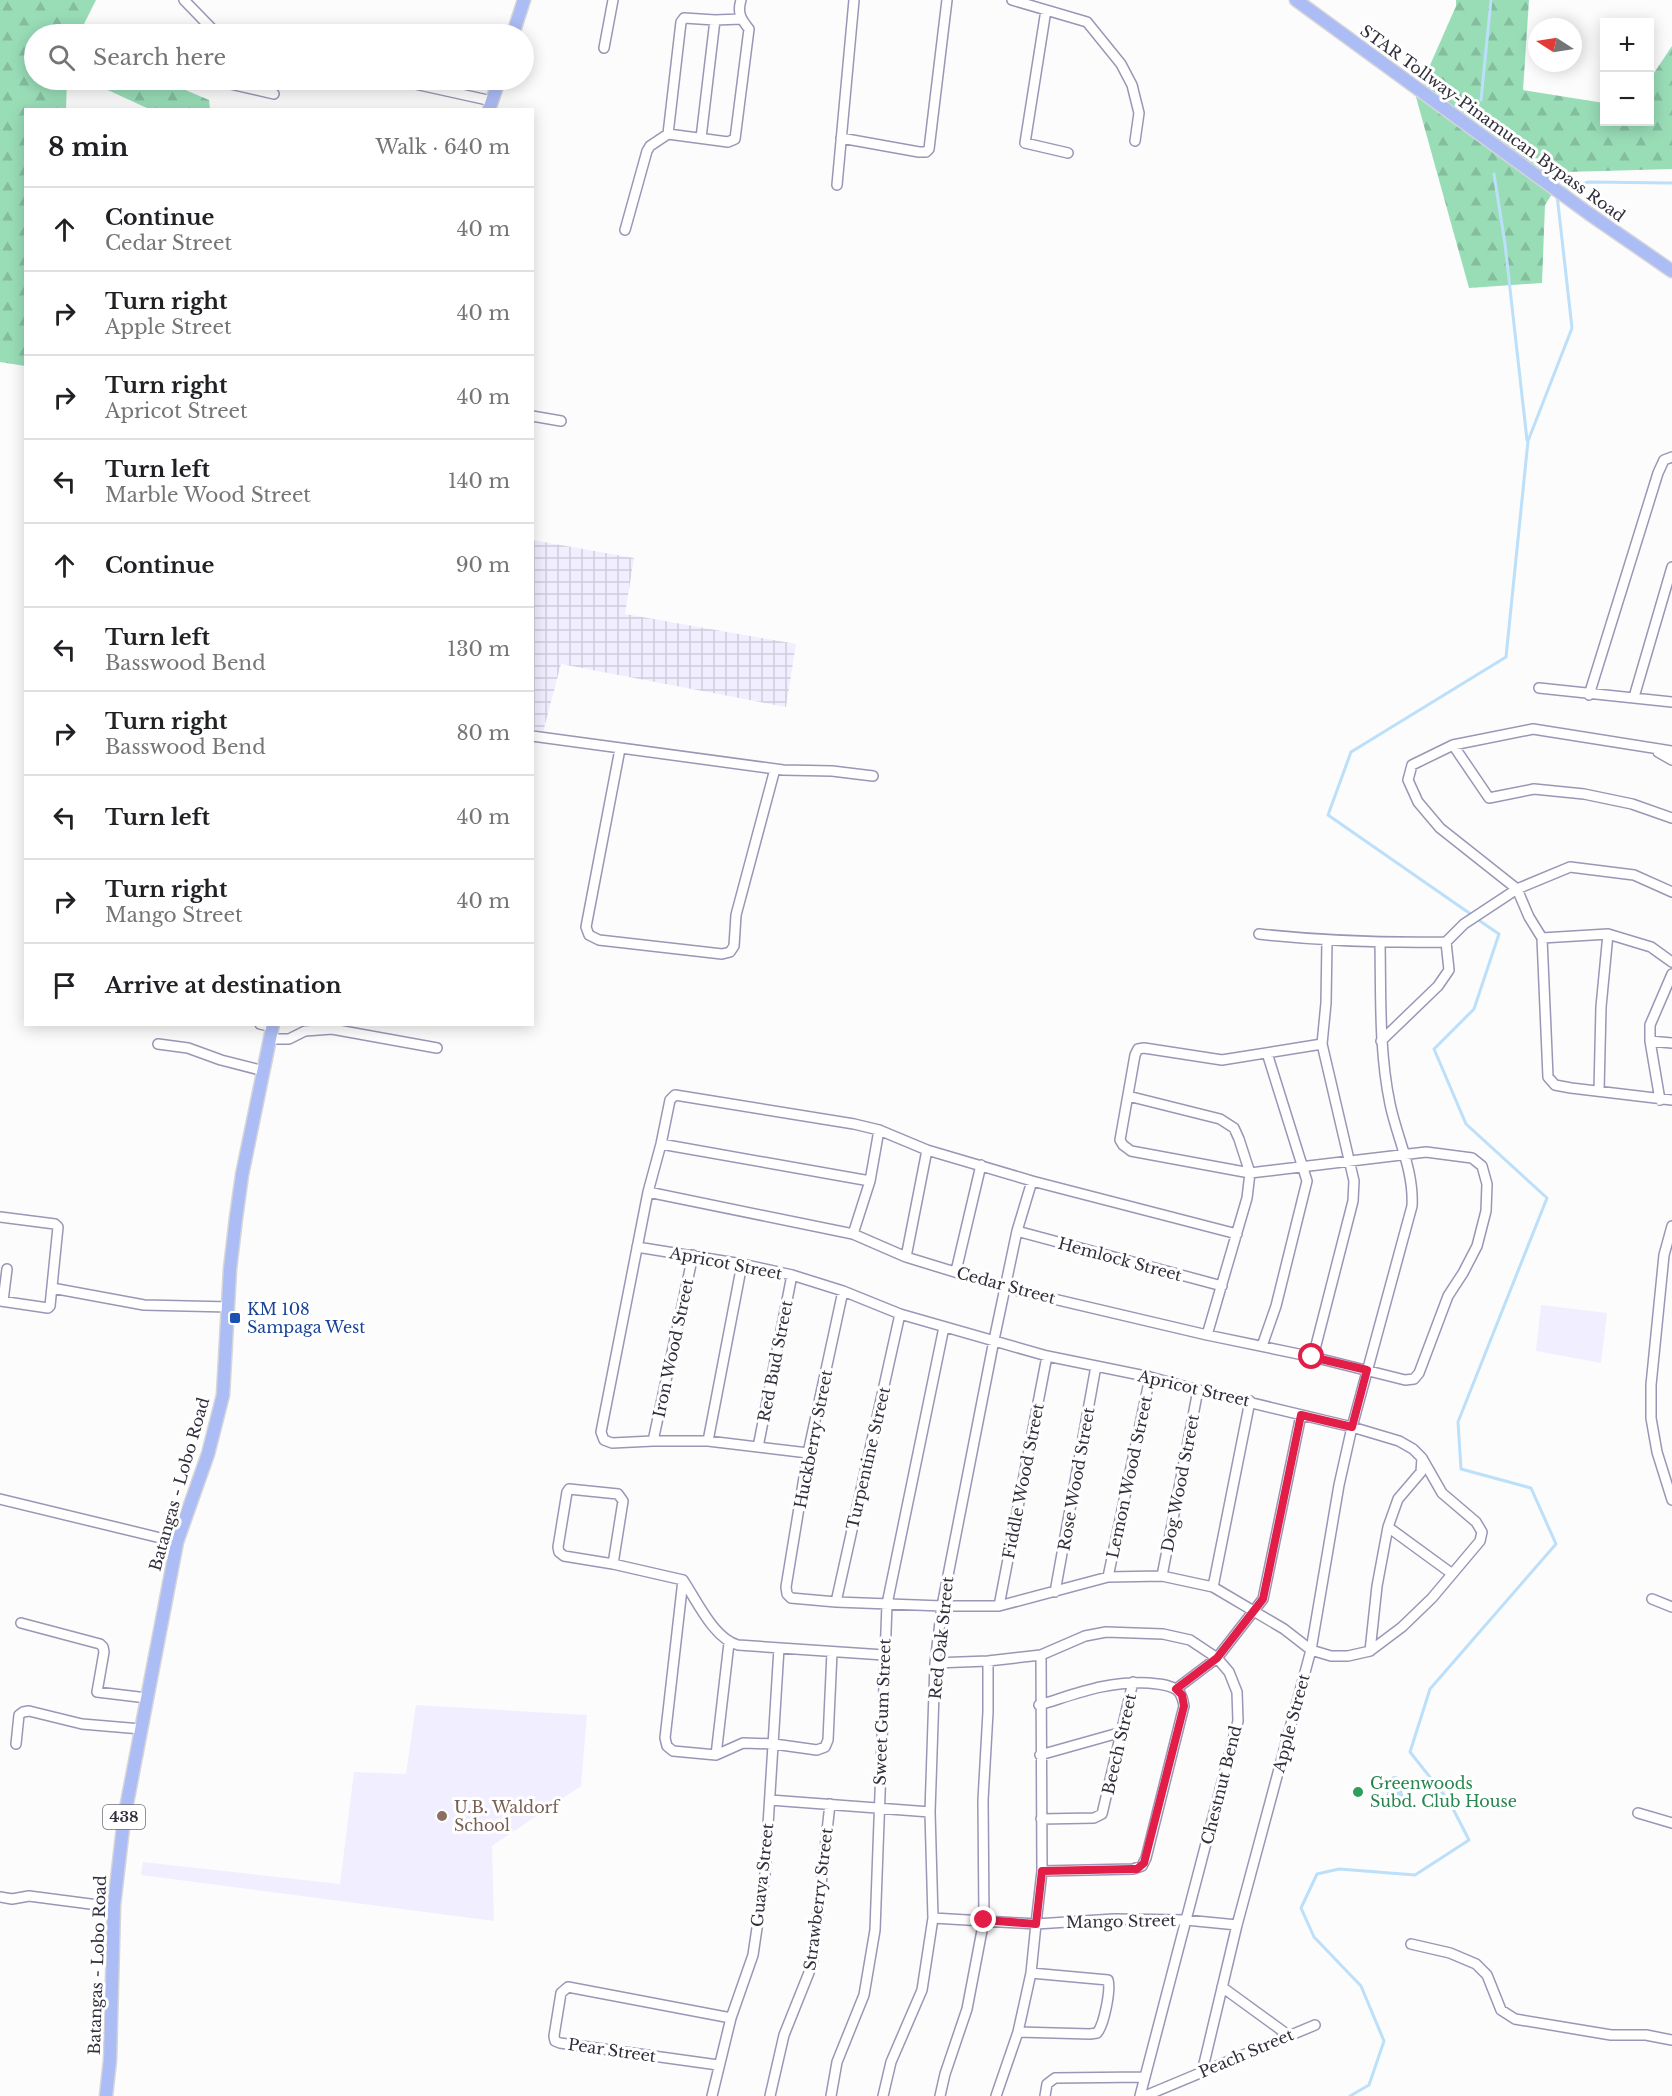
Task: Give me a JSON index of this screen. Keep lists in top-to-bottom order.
{
  "streets": {
    "main road": ["STAR Tollway-Pinamucan Bypass Road", "Batangas - Lobo Road", "438"],
    "street": [
      "Hemlock Street",
      "Apricot Street",
      "Cedar Street",
      "Iron Wood Street",
      "Red Bud Street",
      "Huckberry Street",
      "Turpentine Street",
      "Lemon Wood Street",
      "Rose Wood Street",
      "Fiddle Wood Street",
      "Dog Wood Street",
      "Red Oak Street",
      "Sweet Gum Street",
      "Apple Street",
      "Beech Street",
      "Chestnut Bend",
      "Guava Street",
      "Strawberry Street",
      "Mango Street",
      "Pear Street",
      "Peach Street"
    ]
  },
  "crossings": [
    ["Hemlock Street", "Red Oak Street"],
    ["Apricot Street", "Iron Wood Street"],
    ["Apricot Street", "Red Bud Street"],
    ["Apricot Street", "Huckberry Street"],
    ["Apricot Street", "Turpentine Street"],
    ["Apricot Street", "Lemon Wood Street"],
    ["Apricot Street", "Rose Wood Street"],
    ["Apricot Street", "Fiddle Wood Street"],
    ["Apricot Street", "Dog Wood Street"],
    ["Apricot Street", "Red Oak Street"],
    ["Apricot Street", "Sweet Gum Street"],
    ["Apricot Street", "Apple Street"],
    ["Cedar Street", "Red Oak Street"],
    ["Cedar Street", "Apple Street"],
    ["Huckberry Street", "Turpentine Street"],
    ["Red Oak Street", "Chestnut Bend"],
    ["Red Oak Street", "Mango Street"],
    ["Apple Street", "Mango Street"],
    ["Apple Street", "Peach Street"],
    ["Chestnut Bend", "Mango Street"],
    ["Guava Street", "Pear Street"]
  ],
  "places": {
    "transit": ["KM 108 Sampaga West"],
    "other": ["Greenwoods Subd. Club House", "U.B. Waldorf School"]
  },
  "north": "left",
  "page": {
    "map_buttons": ["+", "−"],
    "search": "Search here",
    "heading": ["8 min", "Walk · 640 m"],
    "list": [
      ["Continue", "Cedar Street", "40 m"],
      ["Turn right", "Apple Street", "40 m"],
      ["Turn right", "Apricot Street", "40 m"],
      ["Turn left", "Marble Wood Street", "140 m"],
      ["Continue", "90 m"],
      ["Turn left", "Basswood Bend", "130 m"],
      ["Turn right", "Basswood Bend", "80 m"],
      ["Turn left", "40 m"],
      ["Turn right", "Mango Street", "40 m"],
      "Arrive at destination"
    ]
  }
}
